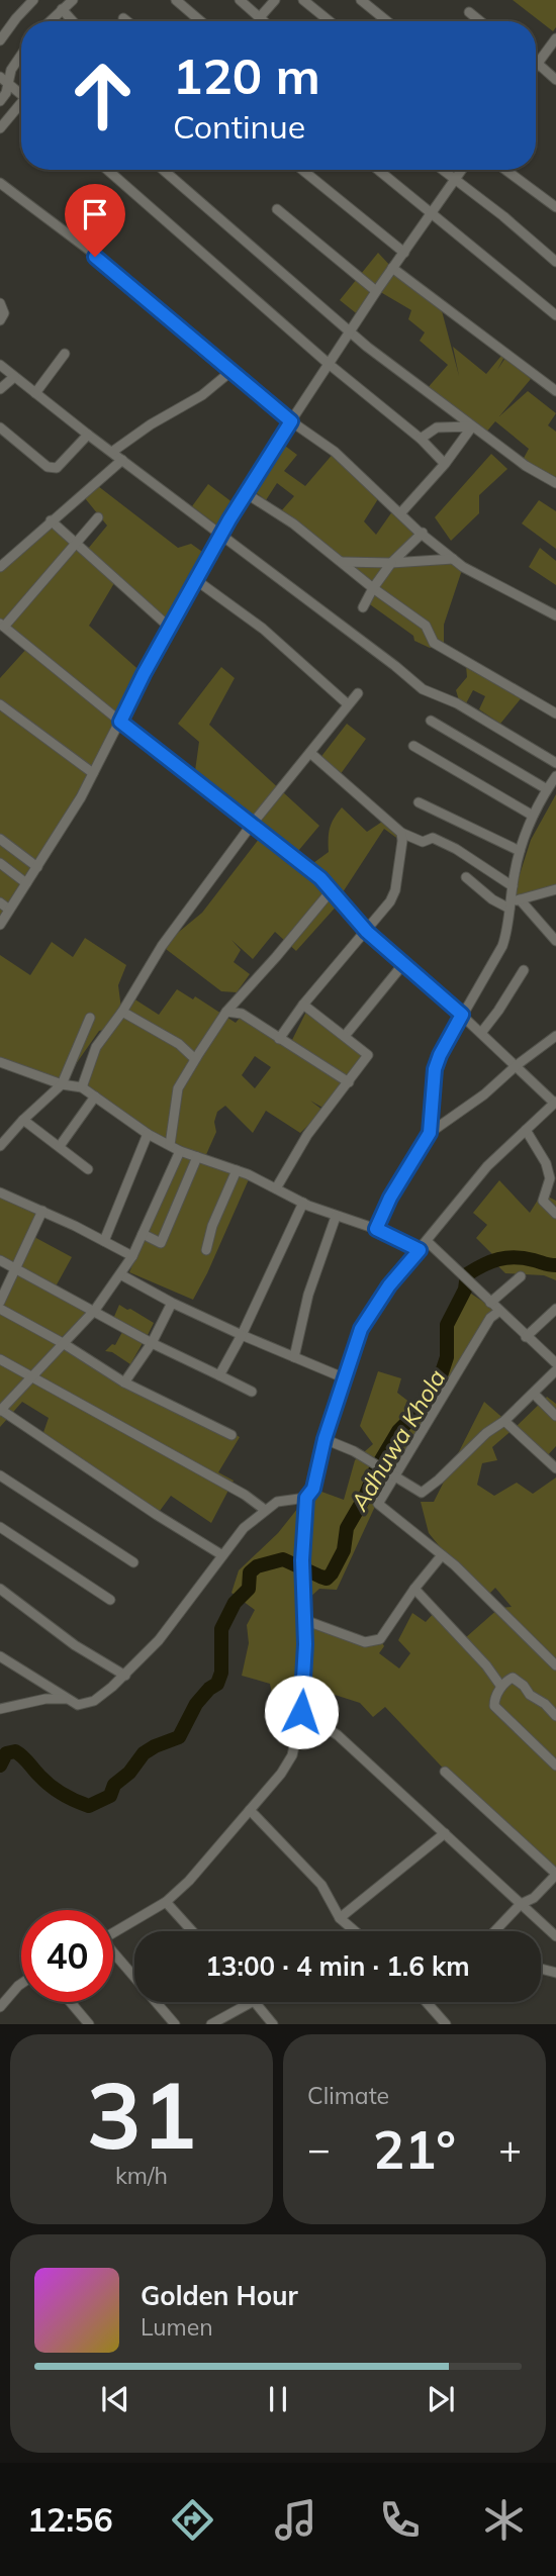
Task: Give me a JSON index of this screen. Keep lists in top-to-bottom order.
{
  "water": ["Adhuwa Khola"],
  "page": {
    "turn": ["120 m", "Continue"],
    "limit": "40",
    "trip": "13:00 · 4 min · 1.6 km",
    "tile": [
      ["31", "km/h"],
      "Climate"
    ],
    "heat": ["−", "21°", "+"],
    "song": ["Golden Hour", "Lumen"],
    "tabs": "12:56"
  }
}
